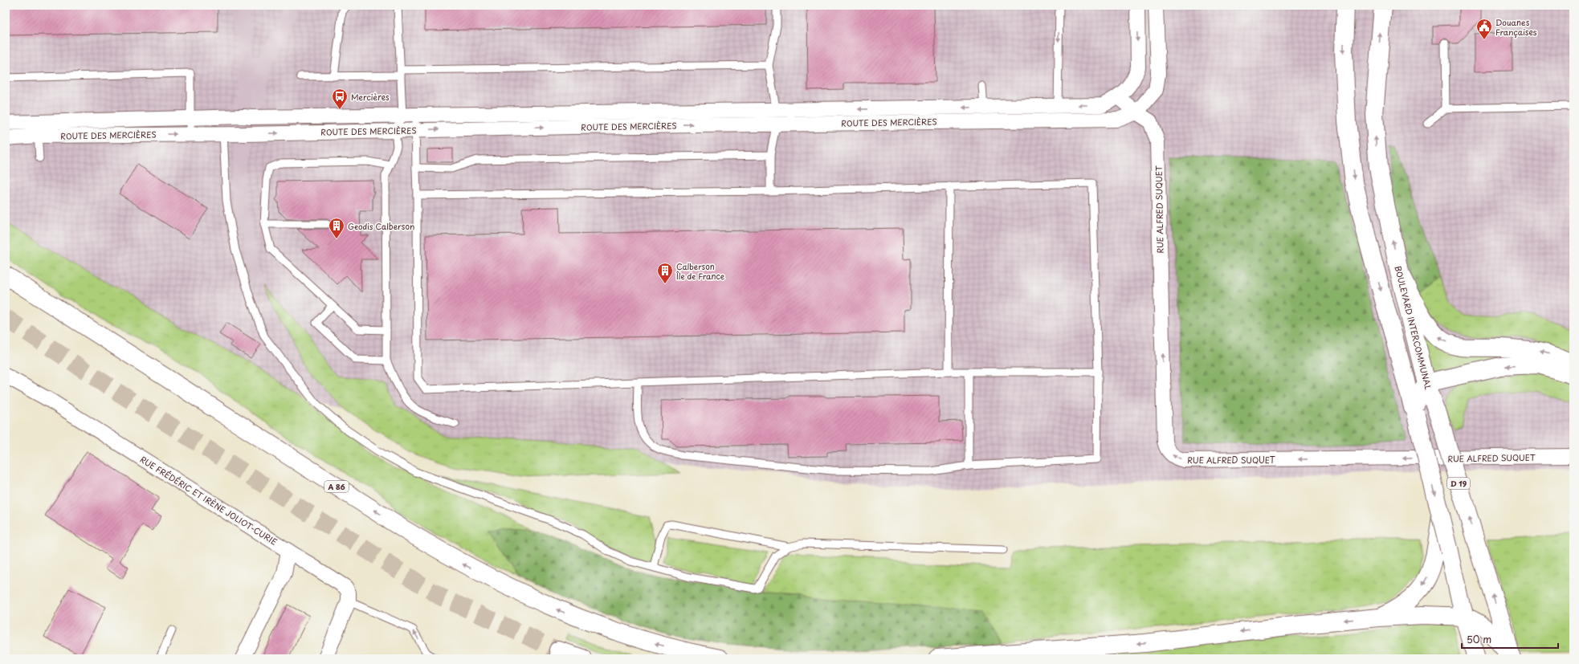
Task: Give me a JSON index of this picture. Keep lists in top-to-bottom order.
{
  "streets": {
    "main road": ["BOULEVARD INTERCOMMUNAL", "D 19", "A 86"],
    "street": ["ROUTE DES MERCIÈRES", "RUE ALFRED SUQUET", "RUE FRÉDÉRIC ET IRÈNE JOLIOT-CURIE"]
  },
  "crossings": [
    ["ROUTE DES MERCIÈRES", "RUE ALFRED SUQUET"]
  ],
  "places": {
    "public building": ["Douanes Françaises"],
    "bus stop": ["Mercières"],
    "building": ["Geodis Calberson", "Calberson Île de France"]
  },
  "scale_bar": "50 m"
}
